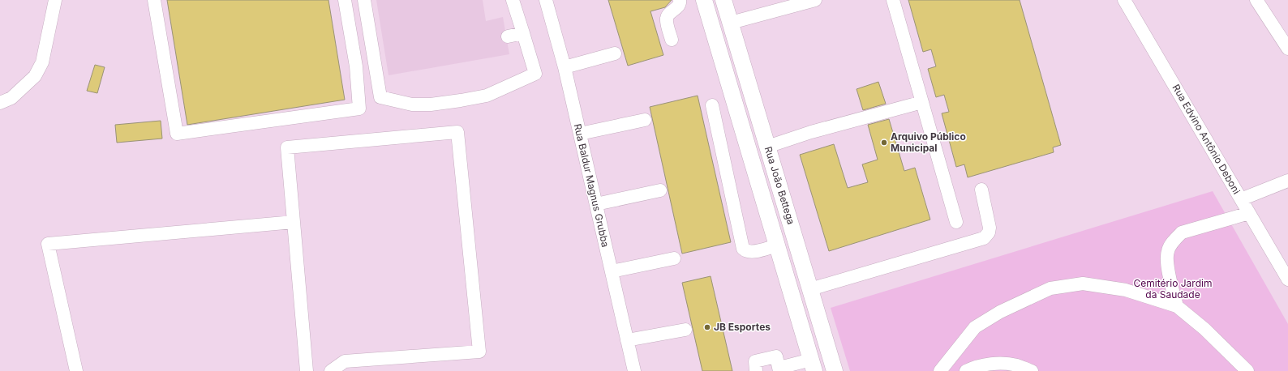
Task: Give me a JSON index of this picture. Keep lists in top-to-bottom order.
{
  "streets": {
    "main road": ["Rua João Bettega"],
    "street": ["Rua Edvino Antônio Deboni", "Rua Baldur Magnus Grubba"]
  },
  "parks": ["Cemitério Jardim da Saudade"],
  "places": ["Arquivo Público Municipal", "JB Esportes"]
}
